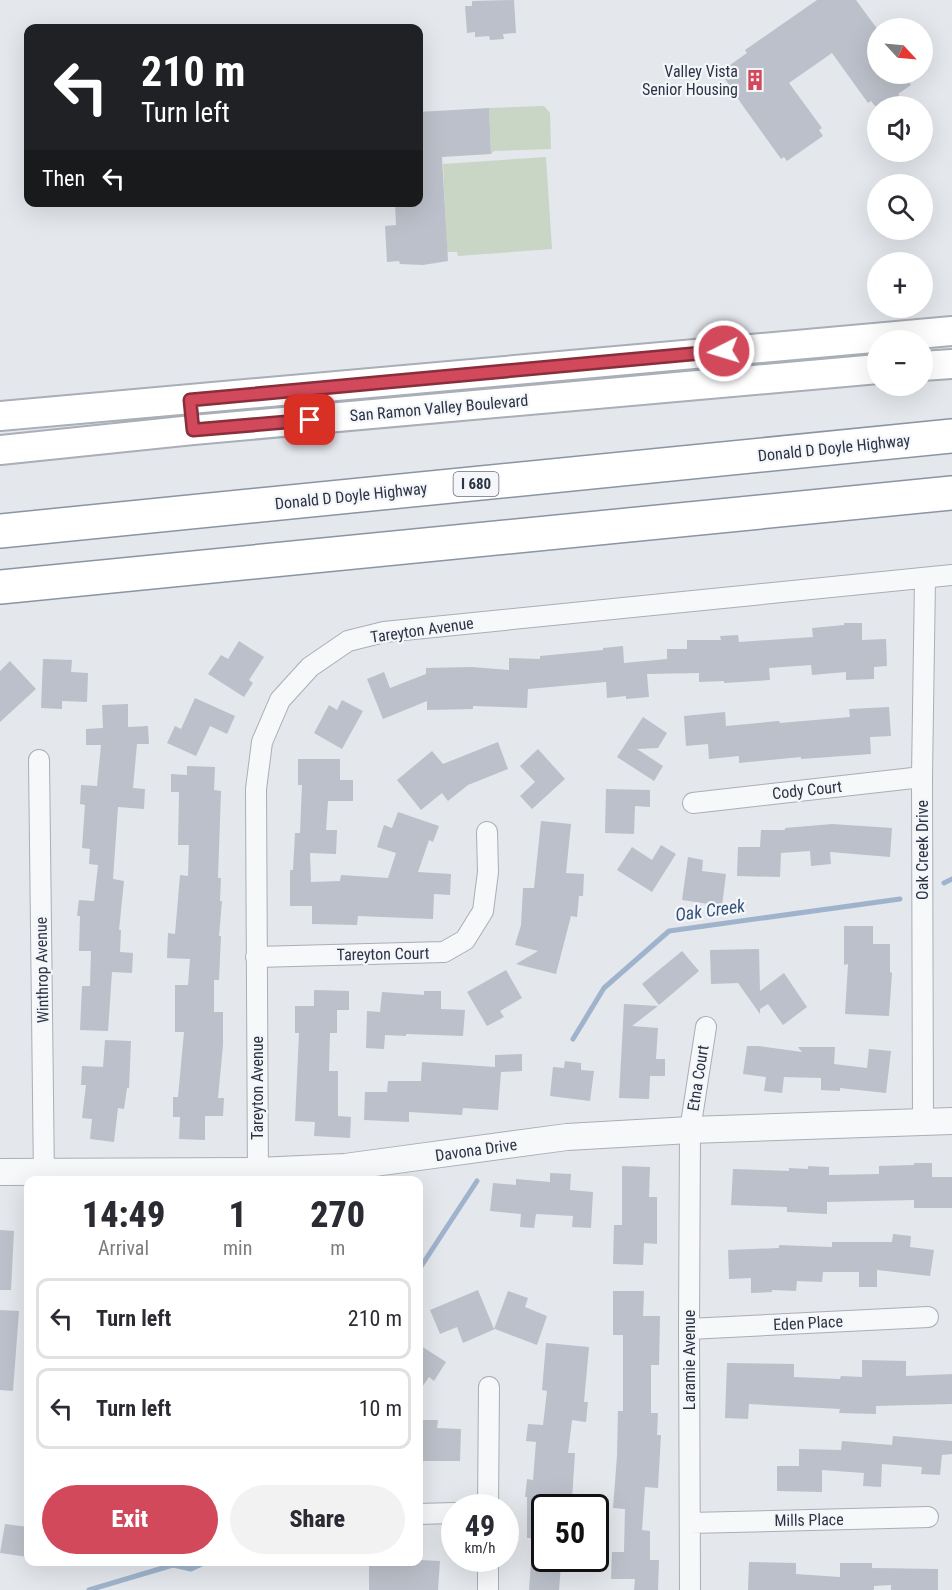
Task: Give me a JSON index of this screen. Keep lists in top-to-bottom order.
{
  "streets": {
    "highway": ["Donald D Doyle Highway", "I 680"],
    "main road": ["San Ramon Valley Boulevard"],
    "street": [
      "Tareyton Avenue",
      "Cody Court",
      "Oak Creek Drive",
      "Tareyton Court",
      "Winthrop Avenue",
      "Etna Court",
      "Davona Drive",
      "Eden Place",
      "Laramie Avenue",
      "Mills Place"
    ]
  },
  "crossings": [
    ["Tareyton Avenue", "Oak Creek Drive"],
    ["Tareyton Avenue", "Tareyton Court"],
    ["Tareyton Avenue", "Davona Drive"],
    ["Cody Court", "Oak Creek Drive"],
    ["Oak Creek Drive", "Davona Drive"],
    ["Winthrop Avenue", "Davona Drive"],
    ["Etna Court", "Davona Drive"],
    ["Etna Court", "Laramie Avenue"],
    ["Davona Drive", "Laramie Avenue"],
    ["Eden Place", "Laramie Avenue"],
    ["Laramie Avenue", "Mills Place"]
  ],
  "water": ["Oak Creek"],
  "places": {
    "building": ["Valley Vista Senior Housing"]
  },
  "north": "bottom right",
  "page": {
    "map_buttons": ["+", "−"],
    "turn": ["210 m", "Turn left"],
    "then": "Then",
    "eta": [
      "14:49",
      "Arrival",
      "1",
      "min",
      "270",
      "m"
    ],
    "list": [
      {
        "name": "Turn left",
        "value": "210 m"
      },
      {
        "name": "Turn left",
        "value": "10 m"
      }
    ],
    "buttons": ["Exit", "Share"],
    "speed": "49 km/h",
    "limit": "50"
  }
}
